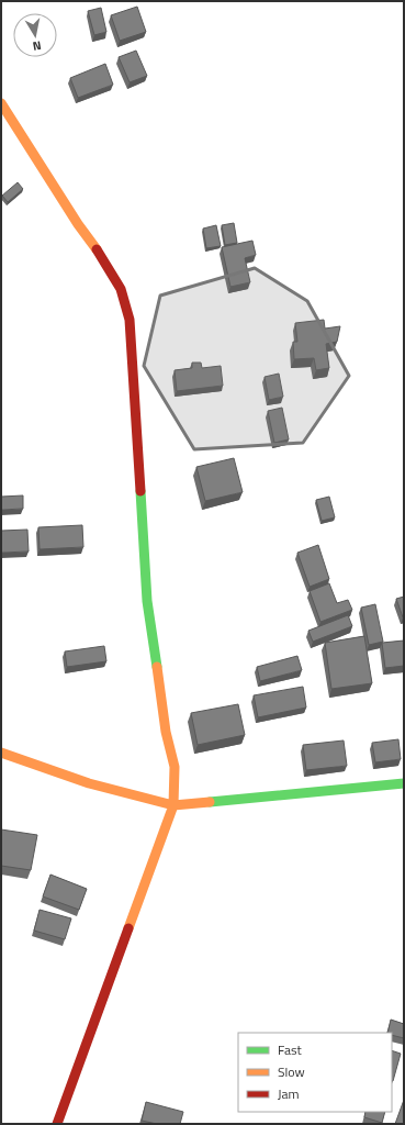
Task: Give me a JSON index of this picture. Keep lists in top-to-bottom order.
{
  "legend": ["Fast", "Slow", "Jam"],
  "north": "bottom"
}
